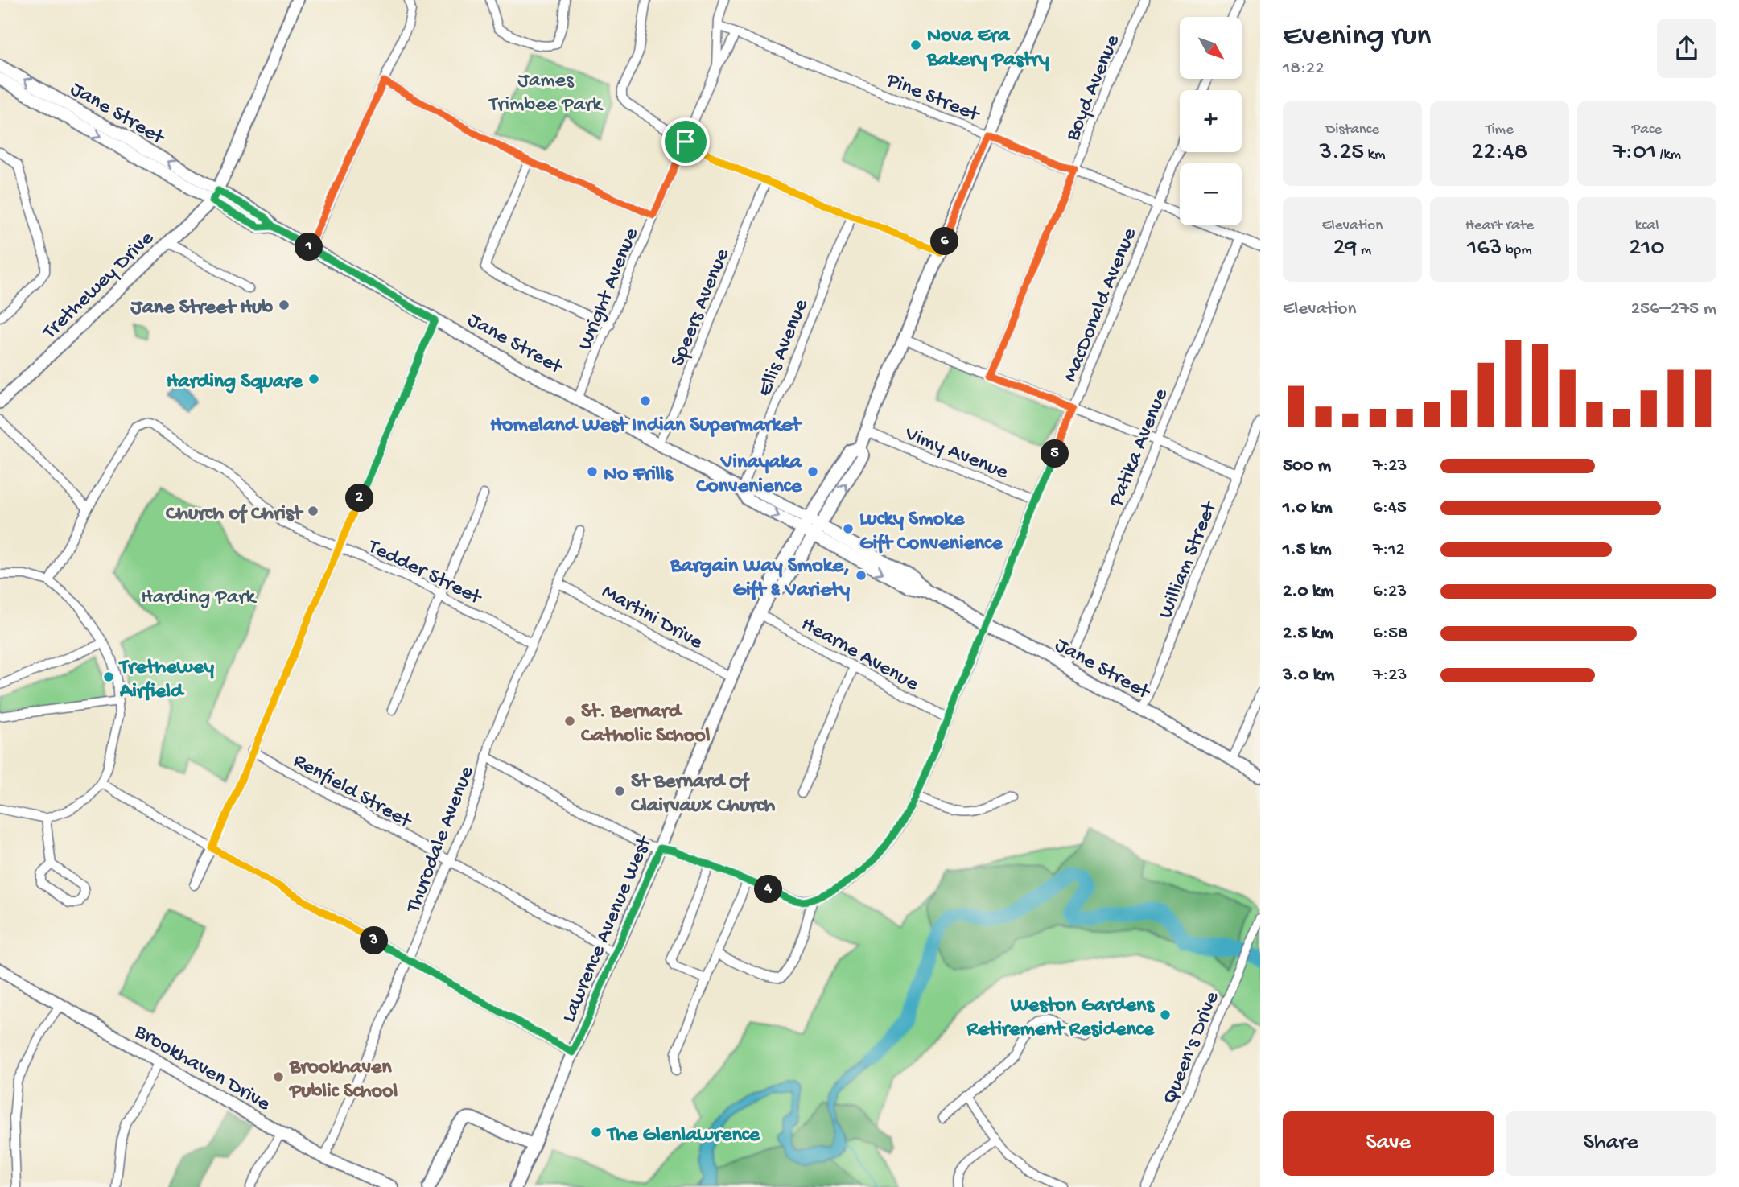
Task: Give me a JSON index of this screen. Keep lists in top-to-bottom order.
{
  "streets": {
    "main road": [
      "Jane Street",
      "Trethewey Drive",
      "Lawrence Avenue West",
      "Brookhaven Drive"
    ],
    "street": [
      "Boyd Avenue",
      "Pine Street",
      "Wright Avenue",
      "MacDonald Avenue",
      "Speers Avenue",
      "Ellis Avenue",
      "Patika Avenue",
      "Vimy Avenue",
      "William Street",
      "Tedder Street",
      "Martini Drive",
      "Hearne Avenue",
      "Renfield Street",
      "Thurodale Avenue",
      "Queen's Drive"
    ]
  },
  "crossings": [
    ["Boyd Avenue", "Pine Street"],
    ["Pine Street", "Wright Avenue"],
    ["Pine Street", "MacDonald Avenue"],
    ["Pine Street", "Patika Avenue"],
    ["Pine Street", "Lawrence Avenue West"],
    ["Jane Street", "Trethewey Drive"],
    ["Jane Street", "Wright Avenue"],
    ["Jane Street", "MacDonald Avenue"],
    ["Jane Street", "Speers Avenue"],
    ["Jane Street", "Ellis Avenue"],
    ["Jane Street", "Patika Avenue"],
    ["Jane Street", "William Street"],
    ["Jane Street", "Lawrence Avenue West"],
    ["MacDonald Avenue", "Vimy Avenue"],
    ["MacDonald Avenue", "Hearne Avenue"],
    ["Vimy Avenue", "Lawrence Avenue West"],
    ["Tedder Street", "Thurodale Avenue"],
    ["Martini Drive", "Thurodale Avenue"],
    ["Martini Drive", "Lawrence Avenue West"],
    ["Hearne Avenue", "Lawrence Avenue West"],
    ["Renfield Street", "Thurodale Avenue"],
    ["Renfield Street", "Lawrence Avenue West"],
    ["Thurodale Avenue", "Brookhaven Drive"]
  ],
  "parks": ["James Trimbee Park", "Harding Park"],
  "places": [
    "Nova Era Bakery Pastry",
    "Jane Street Hub",
    "Harding Square",
    "Homeland West Indian Supermarket",
    "No Frills",
    "Vinayaka Convenience",
    "Church of Christ",
    "Lucky Smoke Gift Convenience",
    "Bargain Way Smoke, Gift & Variety",
    "Trethewey Airfield",
    "St. Bernard Catholic School",
    "St Bernard Of Clairvaux Church",
    "Weston Gardens Retirement Residence",
    "Brookhaven Public School",
    "The Glenlawrence"
  ],
  "north": "bottom right",
  "page": {
    "heading": ["Evening run", "18:22"],
    "map_buttons": ["+", "−"],
    "stats": [
      ["Distance", "3.25 km"],
      ["Time", "22:48"],
      ["Pace", "7:01 /km"],
      ["Elevation", "29 m"],
      ["Heart rate", "163 bpm"],
      ["kcal", "210"]
    ],
    "pins": [
      "6",
      "1",
      "5",
      "2",
      "4",
      "3"
    ],
    "chart": ["Elevation", "256–275 m"],
    "list": [
      {
        "name": "500 m",
        "note": "7:23"
      },
      {
        "name": "1.0 km",
        "note": "6:45"
      },
      {
        "name": "1.5 km",
        "note": "7:12"
      },
      {
        "name": "2.0 km",
        "note": "6:23"
      },
      {
        "name": "2.5 km",
        "note": "6:58"
      },
      {
        "name": "3.0 km",
        "note": "7:23"
      }
    ],
    "buttons": ["Save", "Share"]
  }
}
